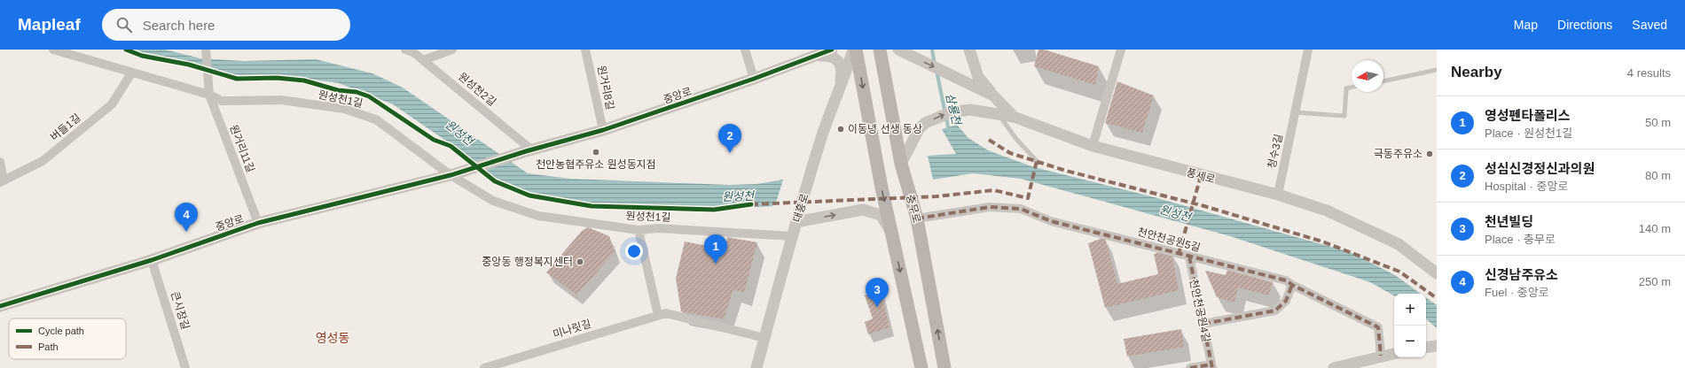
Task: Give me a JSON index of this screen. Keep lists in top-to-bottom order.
{
  "streets": {
    "main road": ["충무로"],
    "street": [
      "원거리8길",
      "원성천2길",
      "중앙로",
      "원성천1길",
      "버들1길",
      "원거리11길",
      "청수3길",
      "풍세로",
      "대흥로",
      "천안천공원5길",
      "큰시장길",
      "천안천공원4길",
      "미나릿길"
    ]
  },
  "crossings": [
    ["원거리8길", "중앙로"],
    ["원성천2길", "중앙로"],
    ["중앙로", "원성천1길"],
    ["중앙로", "원거리11길"],
    ["중앙로", "큰시장길"],
    ["원성천1길", "버들1길"],
    ["원성천1길", "원거리11길"],
    ["원성천1길", "대흥로"],
    ["청수3길", "풍세로"],
    ["충무로", "천안천공원5길"],
    ["천안천공원5길", "천안천공원4길"]
  ],
  "districts": ["영성동"],
  "water": ["삼룡천", "원성천"],
  "places": [
    "이동녕 선생 동상",
    "천안농협주유소 원성동지점",
    "극동주유소",
    "중앙동 행정복지센터"
  ],
  "legend": ["Cycle path", "Path"],
  "north": "left",
  "page": {
    "header": "Mapleaf",
    "search": "Search here",
    "nav": ["Map", "Directions", "Saved"],
    "heading": ["Nearby", "4 results"],
    "list": [
      {
        "mark": "1",
        "name": "영성펜타폴리스",
        "note": "Place · 원성천1길",
        "value": "50 m"
      },
      {
        "mark": "2",
        "name": "성심신경정신과의원",
        "note": "Hospital · 중앙로",
        "value": "80 m"
      },
      {
        "mark": "3",
        "name": "천년빌딩",
        "note": "Place · 충무로",
        "value": "140 m"
      },
      {
        "mark": "4",
        "name": "신경남주유소",
        "note": "Fuel · 중앙로",
        "value": "250 m"
      }
    ],
    "pins": [
      "2",
      "4",
      "1",
      "3"
    ],
    "map_buttons": ["+", "−"]
  }
}
